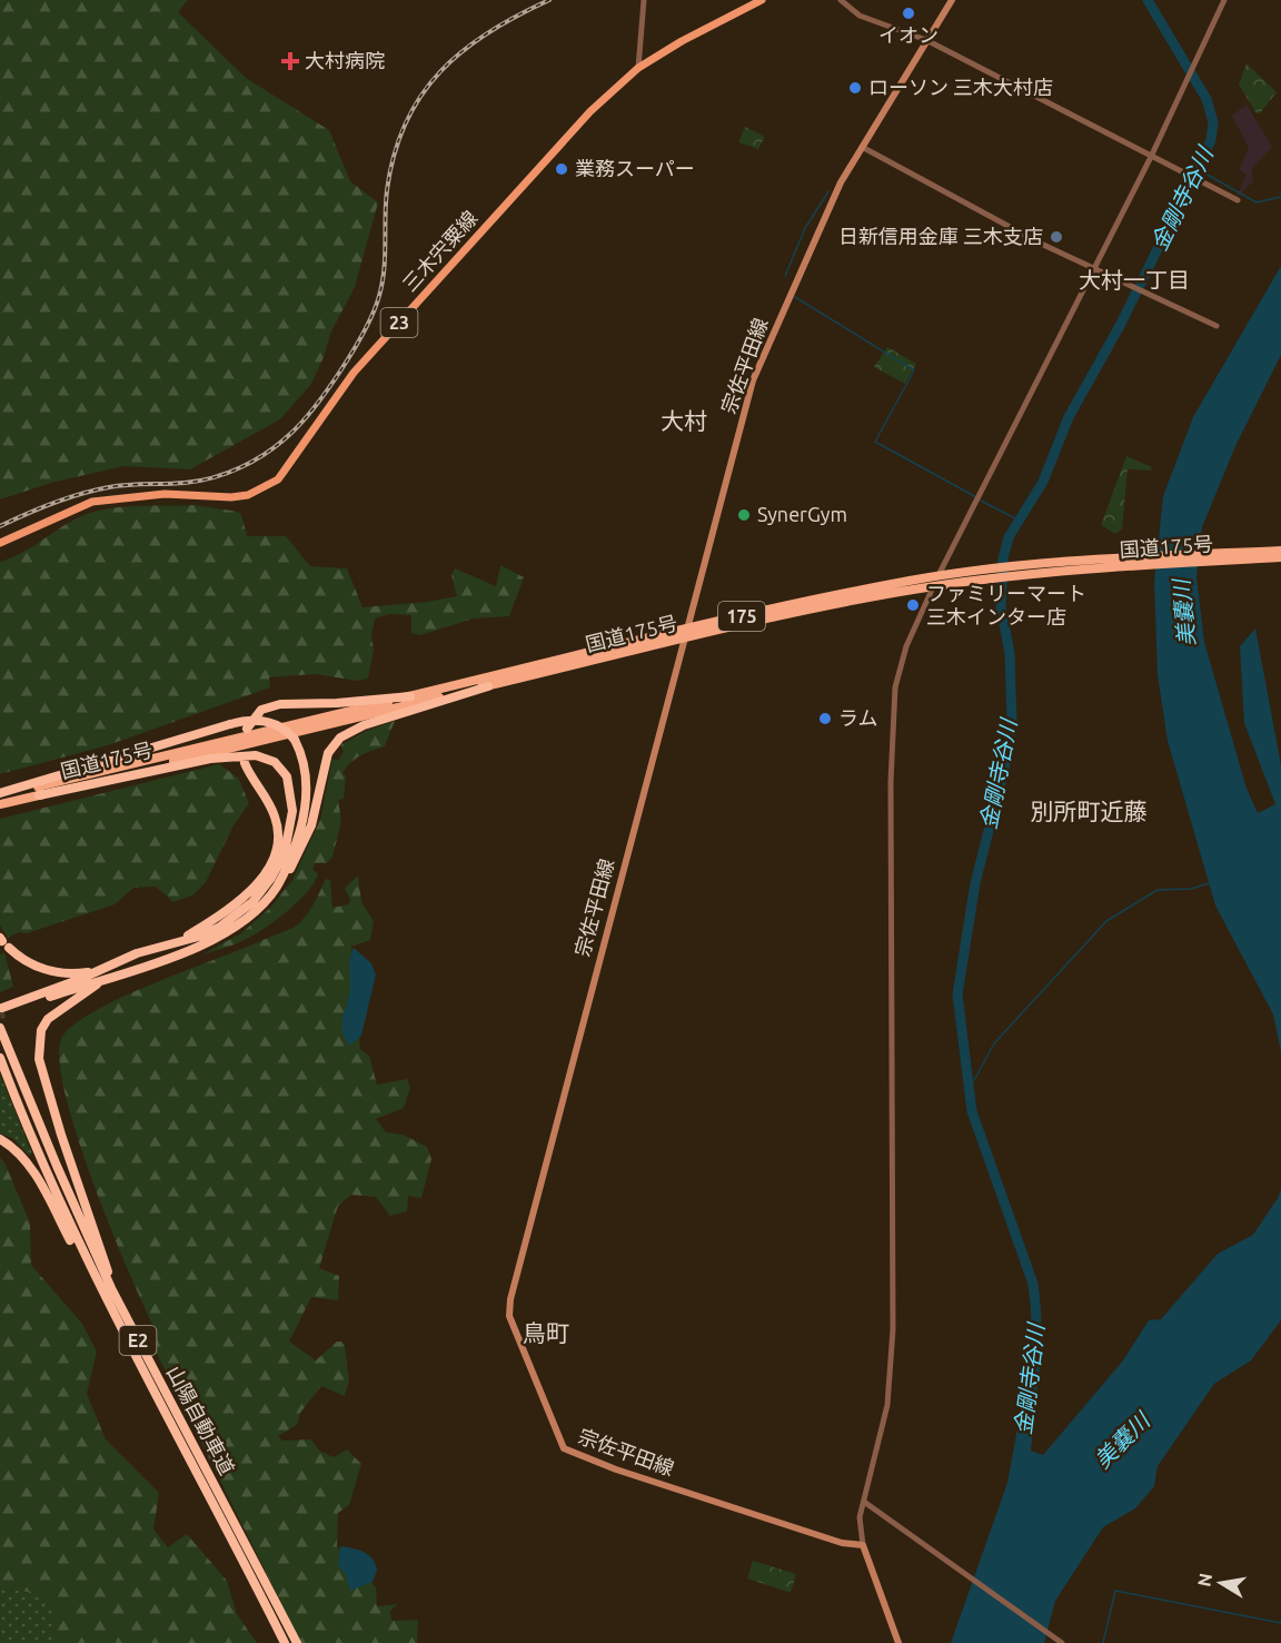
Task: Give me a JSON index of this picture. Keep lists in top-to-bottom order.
{
  "streets": {
    "highway": [
      "国道175号",
      "175",
      "E2",
      "山陽自動車道"
    ],
    "main road": ["三木宍粟線", "23", "宗佐平田線"]
  },
  "crossings": [
    ["宗佐平田線", "国道175号"],
    ["国道175号", "175"]
  ],
  "districts": [
    "大村一丁目",
    "大村",
    "別所町近藤",
    "鳥町"
  ],
  "water": ["金剛寺谷川", "美嚢川"],
  "places": {
    "other": [
      "イオン",
      "ローソン 三木大村店",
      "業務スーパー",
      "日新信用金庫 三木支店",
      "SynerGym",
      "ファミリーマート 三木インター店",
      "ラム"
    ],
    "health": ["大村病院"]
  },
  "north": "left"
}
